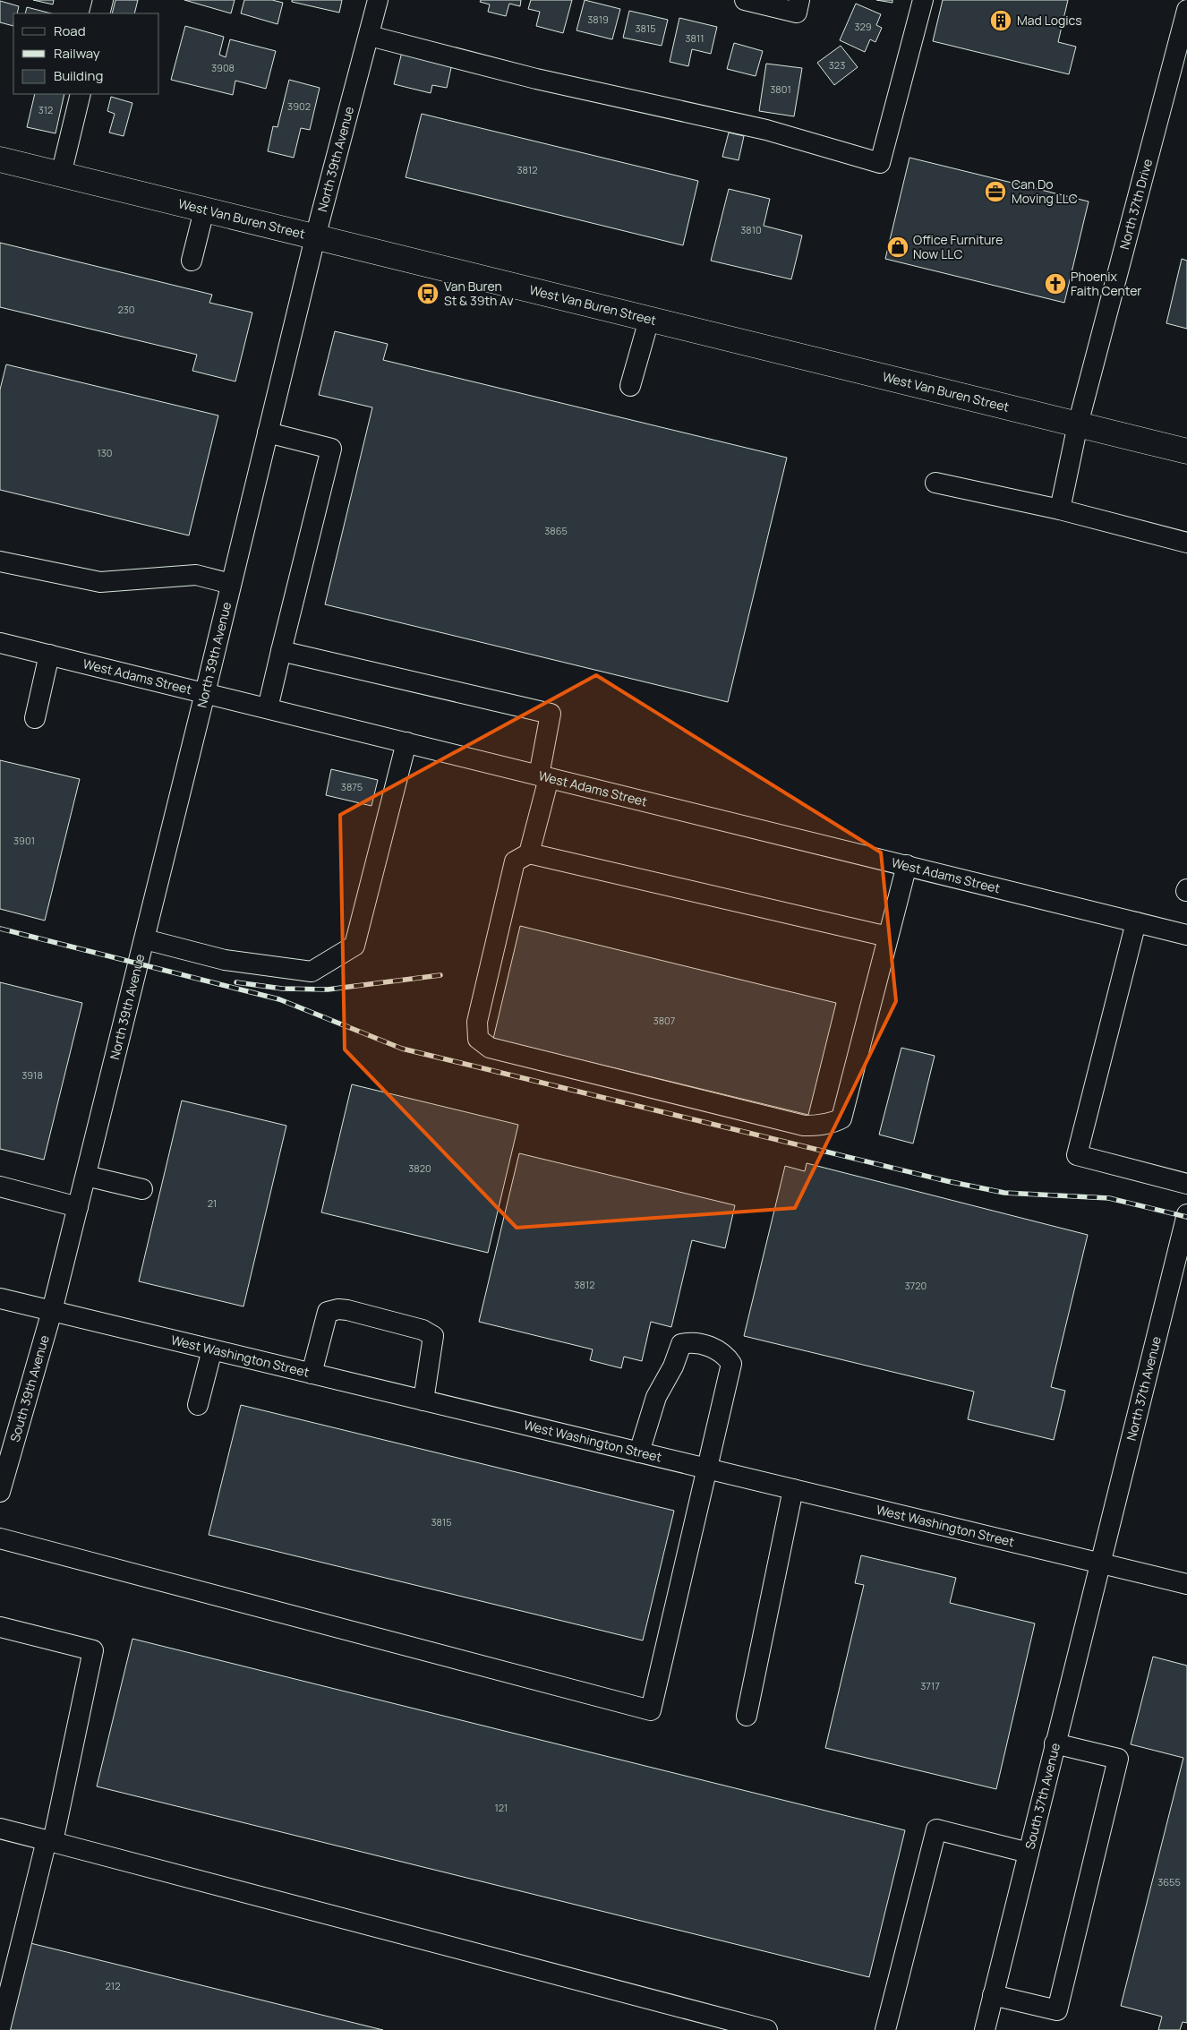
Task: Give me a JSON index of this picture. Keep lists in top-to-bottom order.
{
  "streets": {
    "main road": ["West Van Buren Street"],
    "street": [
      "North 39th Avenue",
      "North 37th Drive",
      "West Adams Street",
      "West Washington Street",
      "South 39th Avenue",
      "North 37th Avenue",
      "South 37th Avenue"
    ]
  },
  "crossings": [
    ["North 39th Avenue", "West Van Buren Street"],
    ["North 39th Avenue", "West Adams Street"],
    ["North 39th Avenue", "West Washington Street"],
    ["North 39th Avenue", "South 39th Avenue"],
    ["North 37th Drive", "West Van Buren Street"],
    ["West Washington Street", "South 39th Avenue"],
    ["West Washington Street", "North 37th Avenue"],
    ["West Washington Street", "South 37th Avenue"],
    ["North 37th Avenue", "South 37th Avenue"]
  ],
  "places": {
    "building": ["Mad Logics"],
    "office": ["Can Do Moving LLC"],
    "shop": ["Office Furniture Now LLC"],
    "church": ["Phoenix Faith Center"],
    "bus stop": ["Van Buren St & 39th Av"]
  },
  "house_numbers": [
    "3819",
    "329",
    "3815",
    "3811",
    "323",
    "3908",
    "3801",
    "3902",
    "312",
    "3812",
    "3810",
    "230",
    "130",
    "3865",
    "3875",
    "3901",
    "3807",
    "3918",
    "3820",
    "21",
    "3812",
    "3720",
    "3815",
    "3717",
    "121",
    "3655",
    "212"
  ],
  "legend": ["Road", "Railway", "Building"]
}
